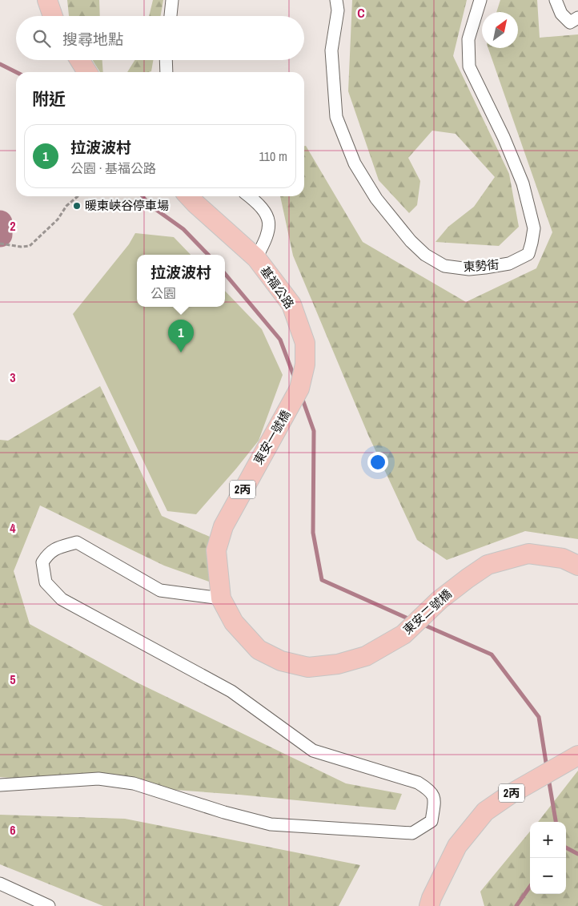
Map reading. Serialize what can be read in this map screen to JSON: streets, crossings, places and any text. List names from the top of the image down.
{
  "streets": {
    "main road": [
      "基福公路",
      "東安一號橋",
      "2丙",
      "東安二號橋"
    ],
    "street": ["東勢街"]
  },
  "crossings": [
    ["基福公路", "東安一號橋"],
    ["基福公路", "2丙"],
    ["東安一號橋", "東安二號橋"]
  ],
  "places": ["暖東峽谷停車場"],
  "north": "top right",
  "page": {
    "search": "搜尋地點",
    "heading": "附近",
    "list": [
      {
        "mark": "1",
        "name": "拉波波村",
        "note": "公園 · 基福公路",
        "value": "110 m"
      }
    ],
    "popup": ["拉波波村", "公園"],
    "pins": "1",
    "map_buttons": ["+", "−"]
  },
  "grid": {
    "columns": ["C"],
    "rows": [
      "2",
      "3",
      "4",
      "5",
      "6"
    ]
  }
}
